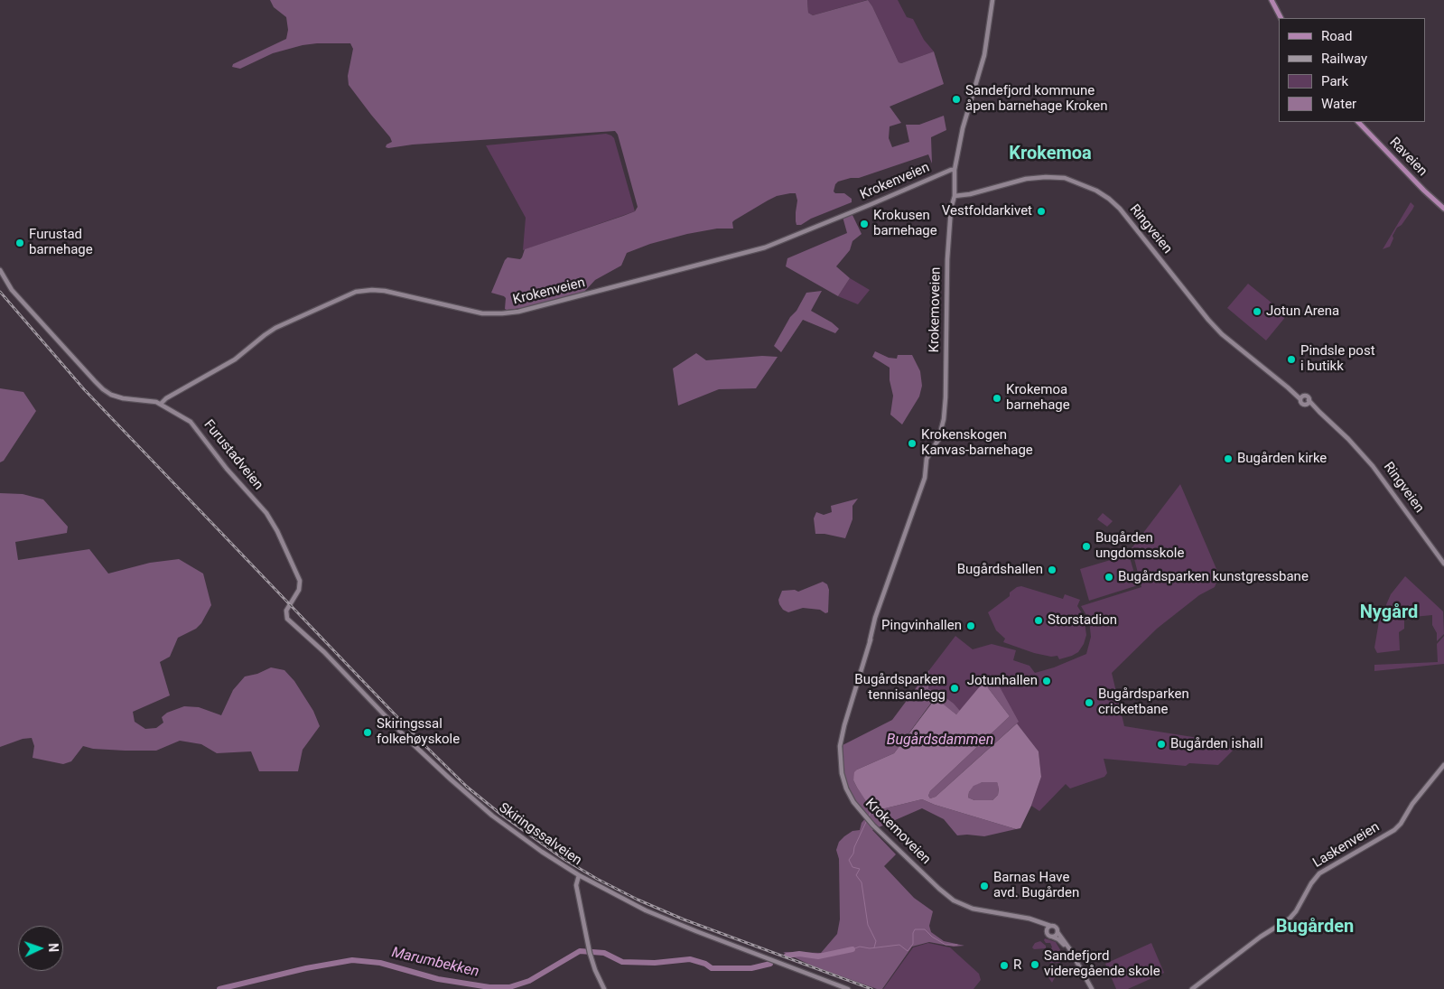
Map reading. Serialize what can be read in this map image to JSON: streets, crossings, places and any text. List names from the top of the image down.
{
  "streets": {
    "main road": [
      "Raveien",
      "Krokenveien",
      "Ringveien",
      "Krokemoveien",
      "Furustadveien",
      "Skiringssalveien",
      "Laskenveien"
    ]
  },
  "crossings": [
    ["Krokenveien", "Krokemoveien"],
    ["Krokenveien", "Furustadveien"],
    ["Ringveien", "Krokemoveien"],
    ["Furustadveien", "Skiringssalveien"]
  ],
  "districts": ["Krokemoa", "Nygård", "Bugården"],
  "water": ["Bugårdsdammen", "Marumbekken"],
  "places": [
    "Sandefjord kommune åpen barnehage Kroken",
    "Vestfoldarkivet",
    "Krokusen barnehage",
    "Furustad barnehage",
    "Jotun Arena",
    "Pindsle post i butikk",
    "Krokemoa barnehage",
    "Krokenskogen Kanvas-barnehage",
    "Bugården kirke",
    "Bugården ungdomsskole",
    "Bugårdshallen",
    "Bugårdsparken kunstgressbane",
    "Storstadion",
    "Pingvinhallen",
    "Jotunhallen",
    "Bugårdsparken tennisanlegg",
    "Bugårdsparken cricketbane",
    "Skiringssal folkehøyskole",
    "Bugården ishall",
    "Barnas Have avd. Bugården",
    "Sandefjord videregående skole",
    "R"
  ],
  "legend": [
    "Road",
    "Railway",
    "Park",
    "Water"
  ],
  "north": "right"
}
